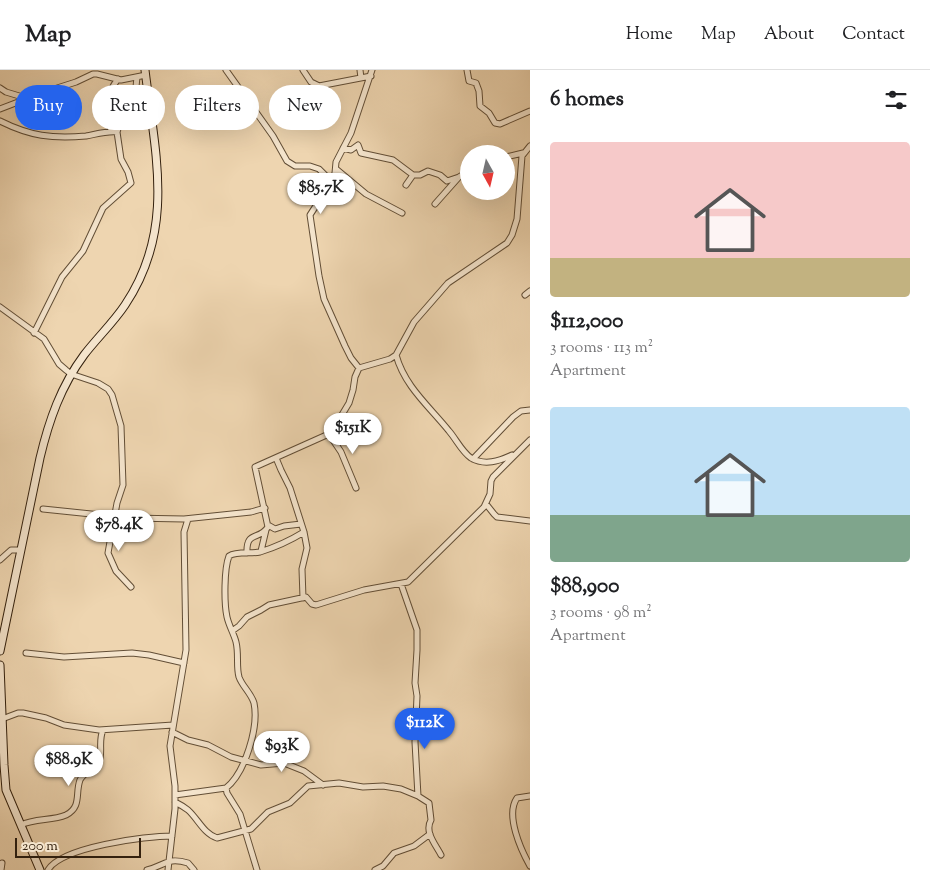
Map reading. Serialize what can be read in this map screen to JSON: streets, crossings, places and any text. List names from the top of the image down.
{
  "scale_bar": "200 m",
  "north": "bottom",
  "page": {
    "header": "Map",
    "nav": [
      "Home",
      "Map",
      "About",
      "Contact"
    ],
    "heading": "6 homes",
    "chip": [
      "Buy",
      "Rent",
      "Filters",
      "New"
    ],
    "list": [
      {
        "name": "$112,000",
        "note": "3 rooms · 113 m² · Apartment"
      },
      {
        "name": "$88,900",
        "note": "3 rooms · 98 m² · Apartment"
      }
    ],
    "price": [
      "$85.7K",
      "$151K",
      "$78.4K",
      "$112K",
      "$93K",
      "$88.9K"
    ],
    "scale": "200 m"
  }
}
